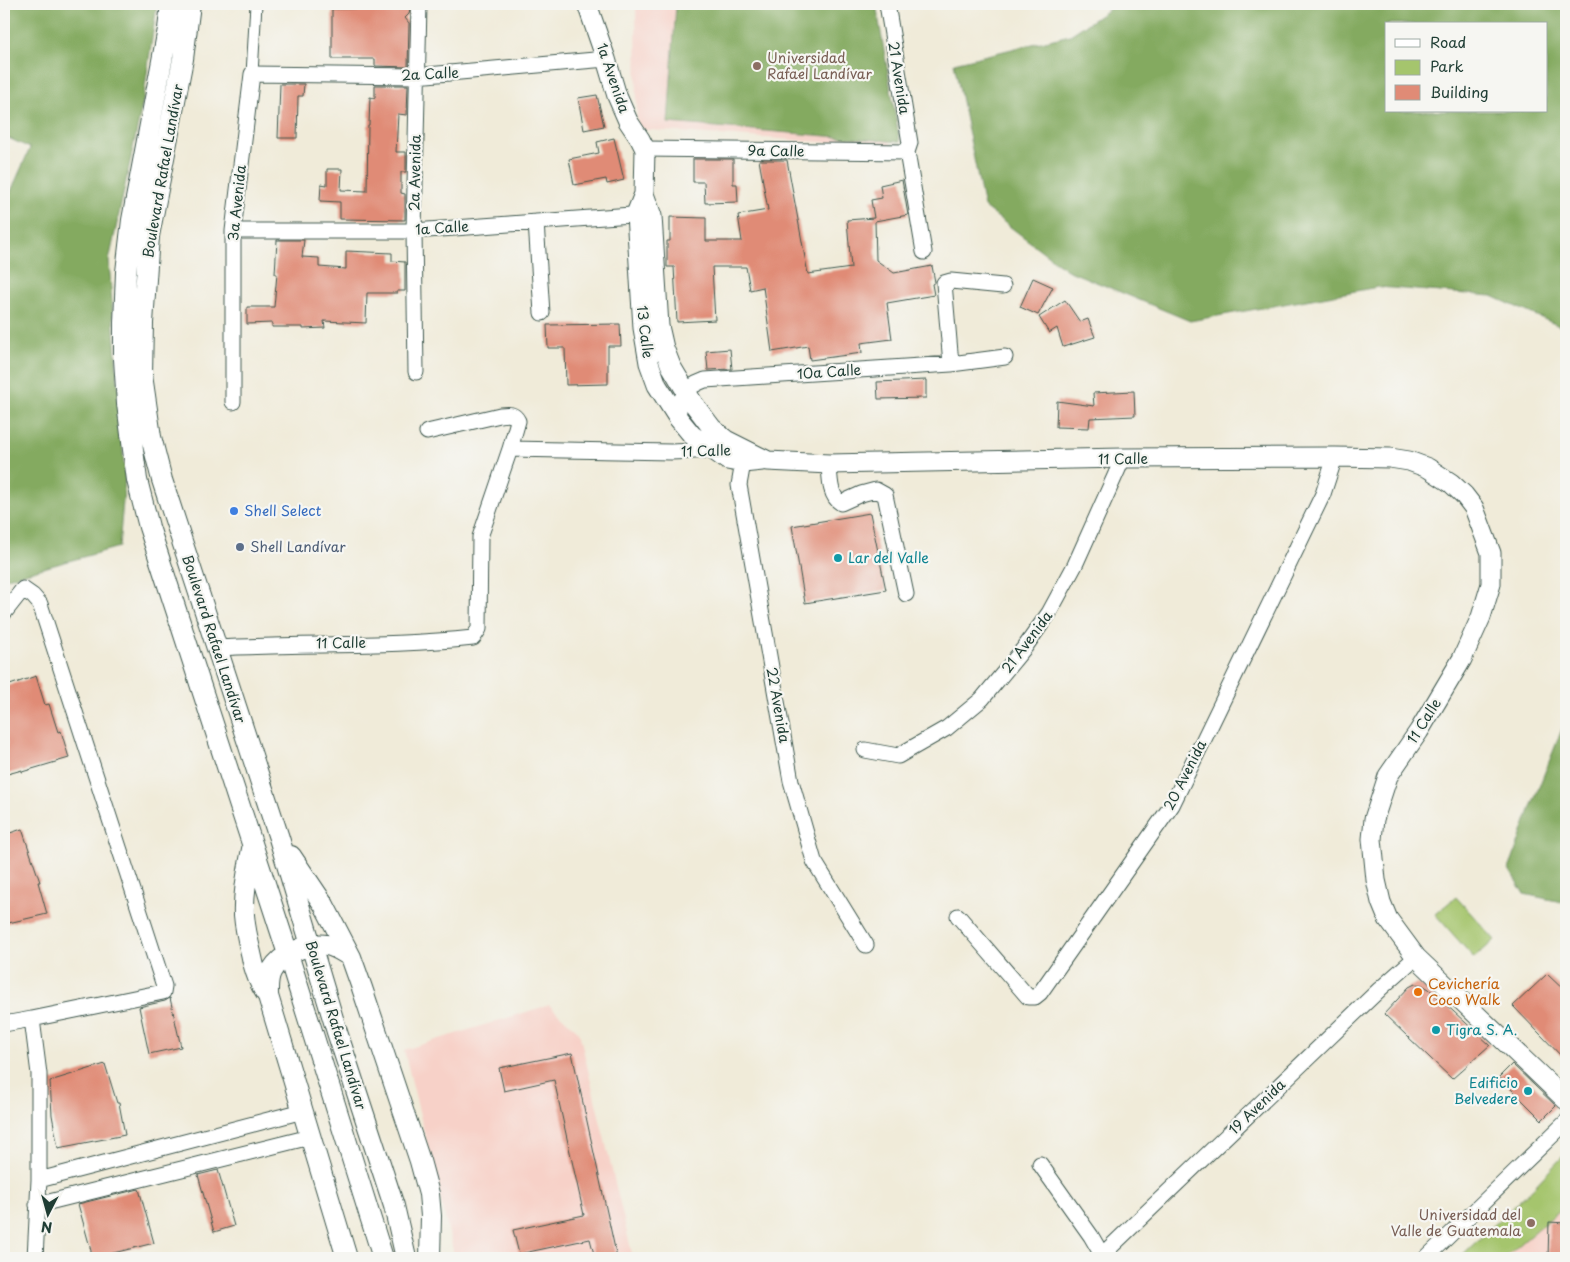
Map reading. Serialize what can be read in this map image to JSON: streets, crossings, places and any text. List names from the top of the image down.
{
  "streets": {
    "main road": ["Boulevard Rafael Landívar"],
    "street": [
      "2a Calle",
      "1a Avenida",
      "21 Avenida",
      "9a Calle",
      "2a Avenida",
      "3a Avenida",
      "1a Calle",
      "13 Calle",
      "10a Calle",
      "11 Calle",
      "22 Avenida",
      "20 Avenida",
      "19 Avenida"
    ]
  },
  "crossings": [
    ["2a Calle", "1a Avenida"],
    ["2a Calle", "2a Avenida"],
    ["2a Calle", "3a Avenida"],
    ["1a Avenida", "9a Calle"],
    ["1a Avenida", "13 Calle"],
    ["21 Avenida", "9a Calle"],
    ["21 Avenida", "11 Calle"],
    ["9a Calle", "13 Calle"],
    ["Boulevard Rafael Landívar", "11 Calle"],
    ["2a Avenida", "1a Calle"],
    ["3a Avenida", "1a Calle"],
    ["1a Calle", "13 Calle"],
    ["13 Calle", "10a Calle"],
    ["13 Calle", "11 Calle"],
    ["13 Calle", "22 Avenida"],
    ["11 Calle", "22 Avenida"],
    ["11 Calle", "20 Avenida"],
    ["11 Calle", "19 Avenida"]
  ],
  "places": [
    "Universidad Rafael Landívar",
    "Shell Select",
    "Shell Landívar",
    "Lar del Valle",
    "Cevichería Coco Walk",
    "Tigra S. A.",
    "Edificio Belvedere",
    "Universidad del Valle de Guatemala"
  ],
  "legend": ["Road", "Park", "Building"],
  "north": "bottom"
}
